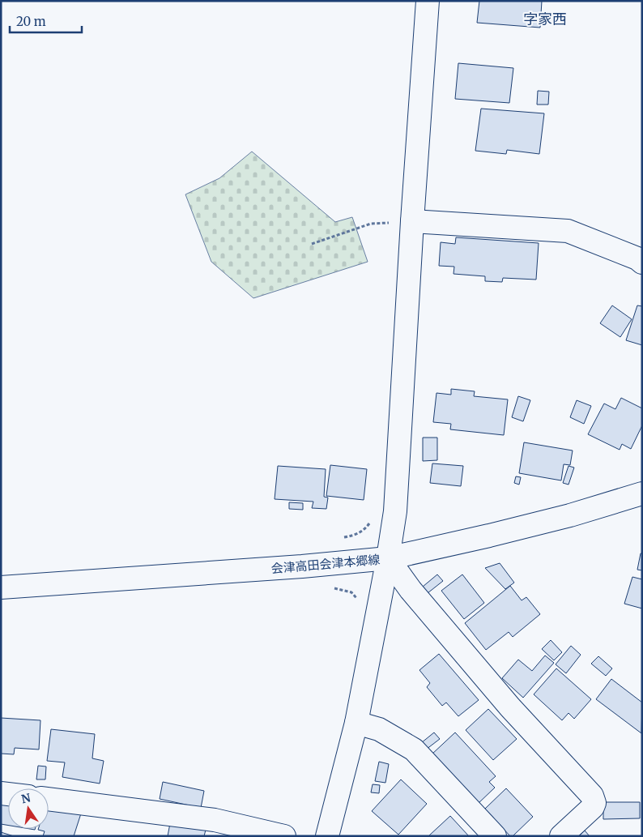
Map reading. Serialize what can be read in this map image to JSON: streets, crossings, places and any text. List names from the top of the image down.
{
  "streets": {
    "street": ["会津高田会津本郷線"]
  },
  "districts": ["字家西"],
  "scale_bar": "20 m",
  "north": "top"
}
